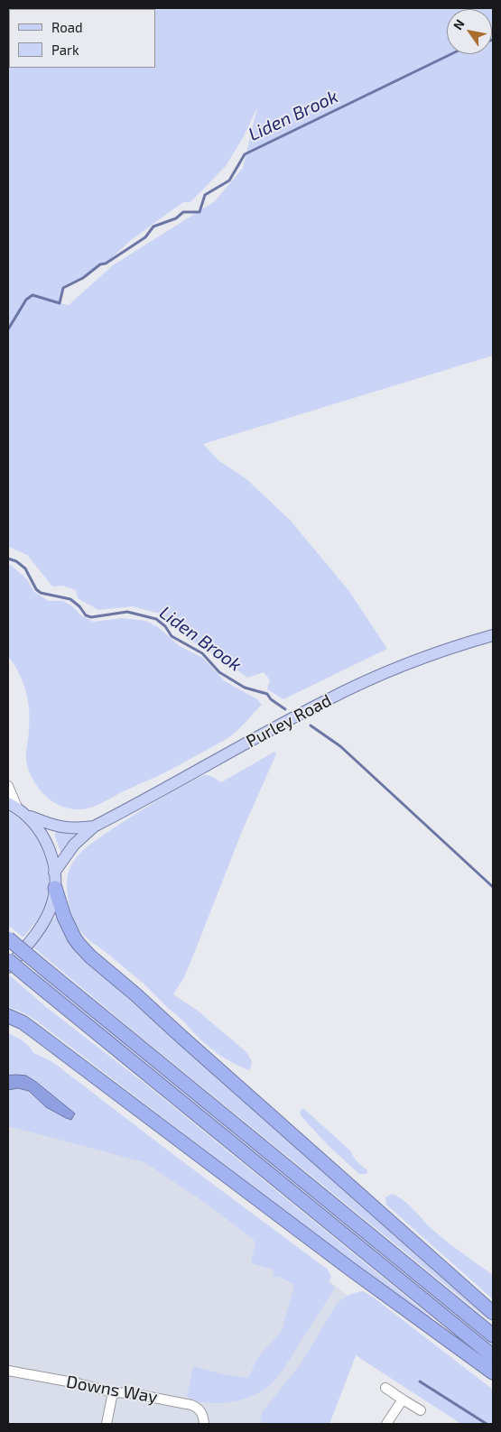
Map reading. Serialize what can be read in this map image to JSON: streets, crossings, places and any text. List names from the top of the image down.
{
  "streets": {
    "main road": ["Purley Road"],
    "street": ["Downs Way"]
  },
  "water": ["Liden Brook"],
  "legend": ["Road", "Park"],
  "north": "top left"
}
